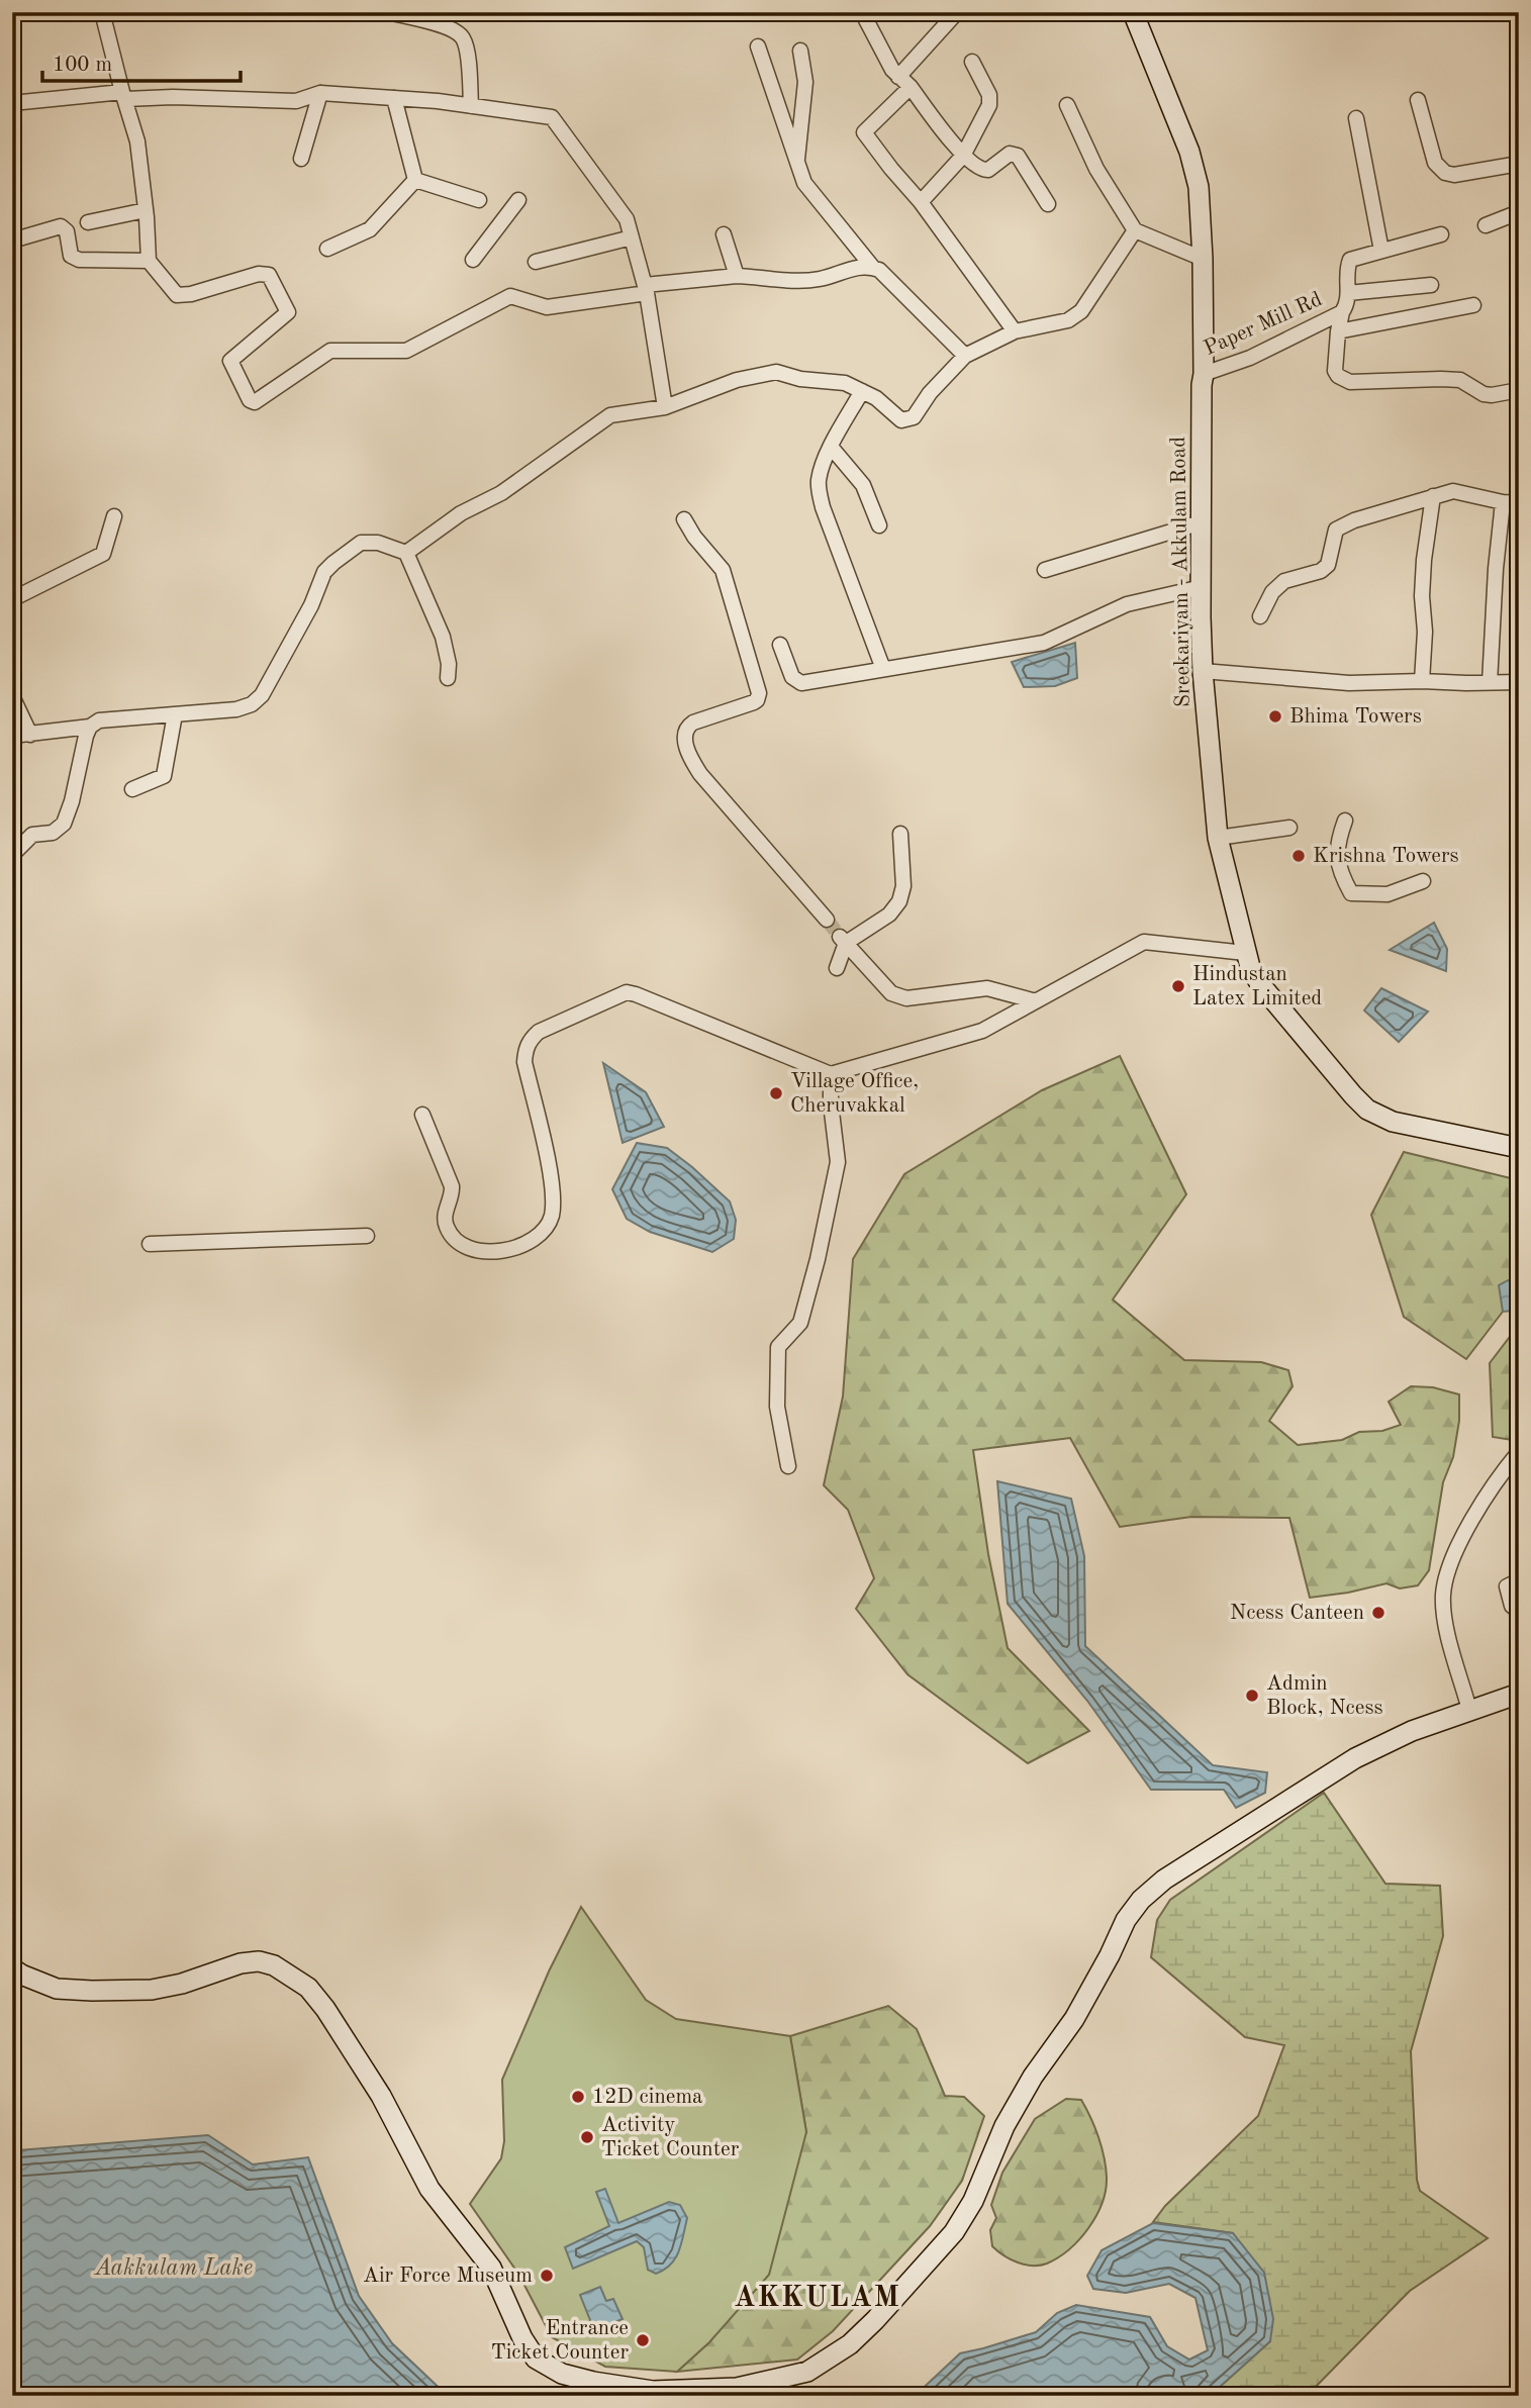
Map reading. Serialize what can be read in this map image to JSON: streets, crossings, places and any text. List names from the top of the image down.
{
  "streets": {
    "main road": ["Sreekariyam - Akkulam Road"],
    "street": ["Paper Mill Rd"]
  },
  "crossings": [
    ["Paper Mill Rd", "Sreekariyam - Akkulam Road"]
  ],
  "districts": ["AKKULAM"],
  "water": ["Aakkulam Lake"],
  "places": [
    "Bhima Towers",
    "Krishna Towers",
    "Hindustan Latex Limited",
    "Village Office, Cheruvakkal",
    "Ncess Canteen",
    "Admin Block, Ncess",
    "12D cinema",
    "Activity Ticket Counter",
    "Air Force Museum",
    "Entrance Ticket Counter"
  ],
  "scale_bar": "100 m"
}
